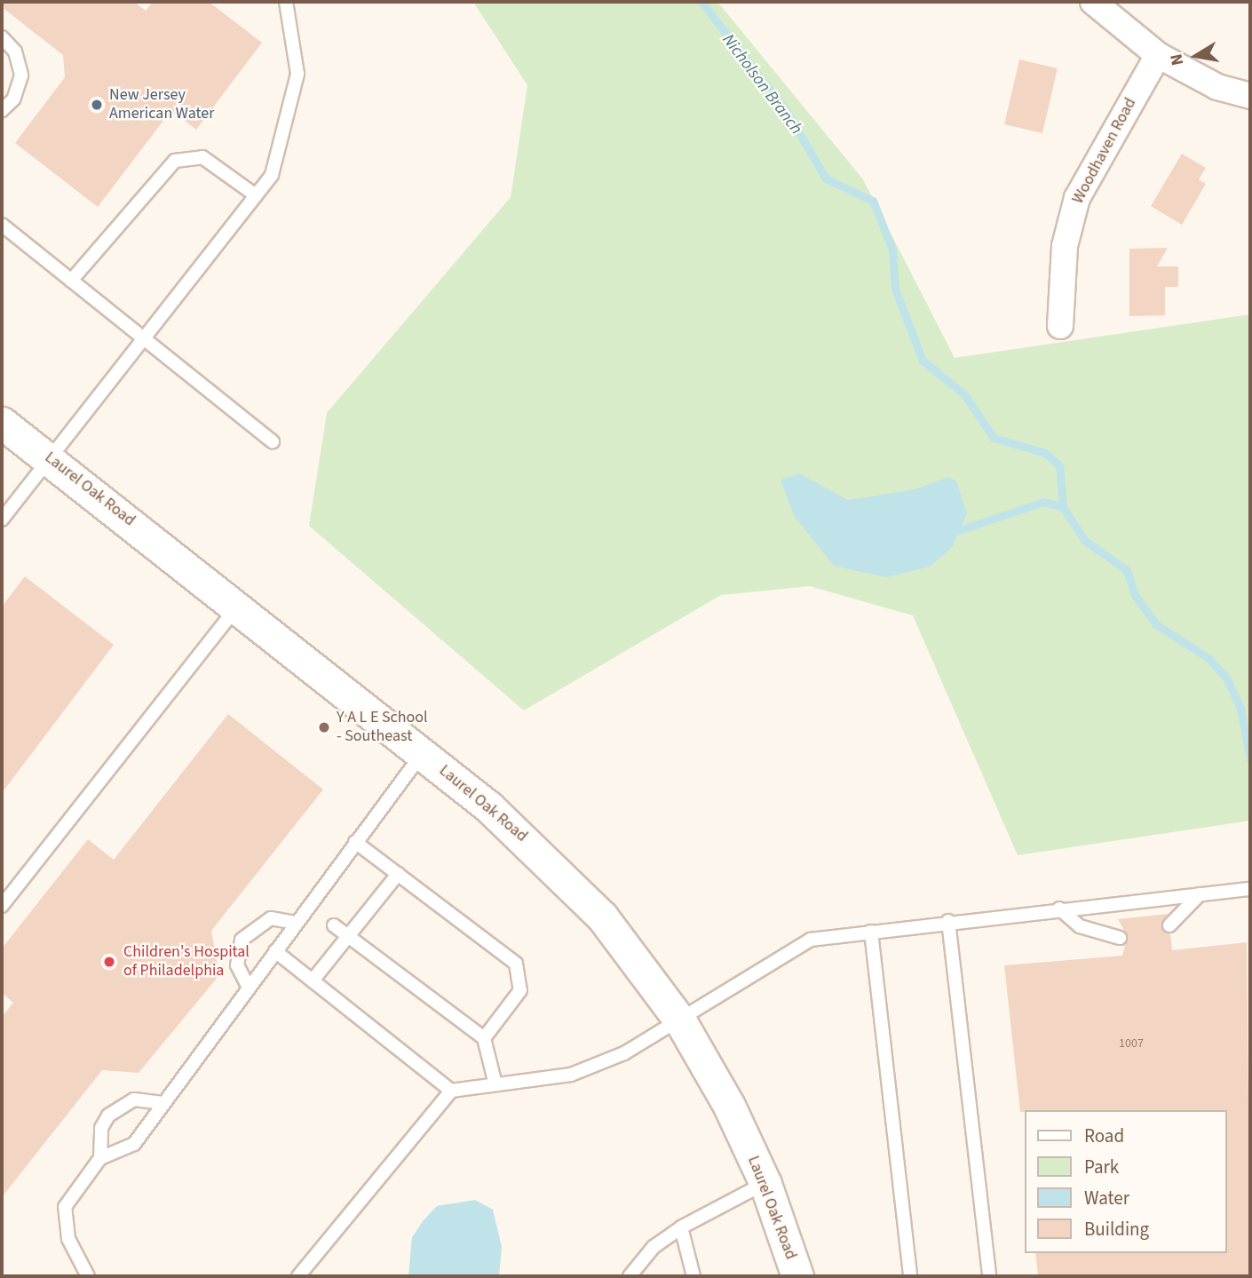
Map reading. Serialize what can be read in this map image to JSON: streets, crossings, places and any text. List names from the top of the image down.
{
  "streets": {
    "street": ["Woodhaven Road", "Laurel Oak Road"]
  },
  "water": ["Nicholson Branch"],
  "places": ["New Jersey American Water", "Y A L E School - Southeast", "Children's Hospital of Philadelphia"],
  "house_numbers": ["1007"],
  "legend": [
    "Road",
    "Park",
    "Water",
    "Building"
  ],
  "north": "left"
}
